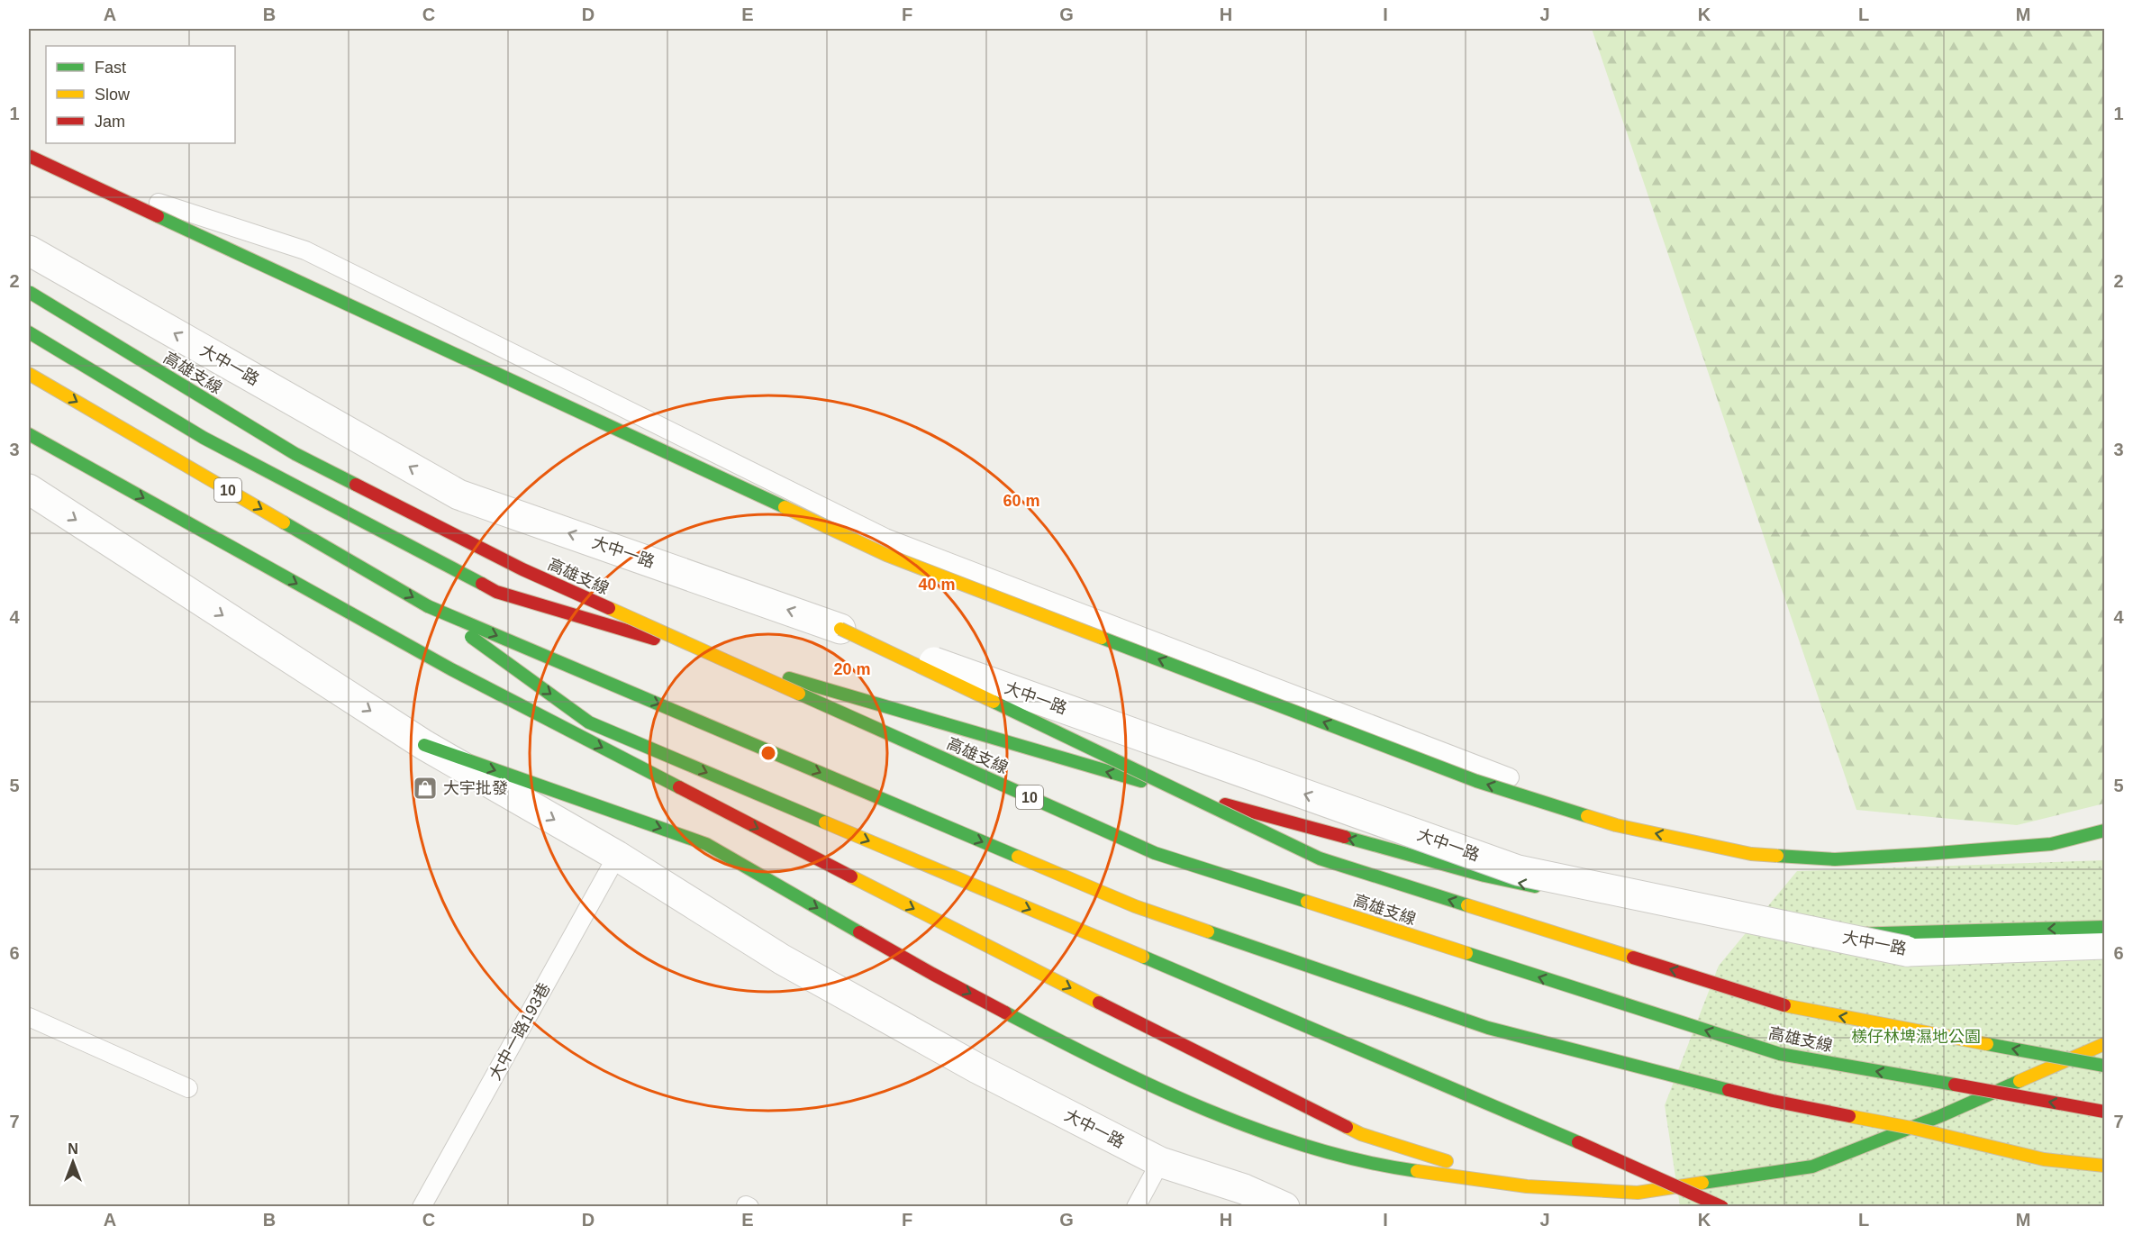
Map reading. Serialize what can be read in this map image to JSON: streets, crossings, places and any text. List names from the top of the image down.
{
  "streets": {
    "highway": ["高雄支線", "10"],
    "street": ["大中一路"],
    "lane": ["大中一路193巷"]
  },
  "crossings": [
    ["大中一路", "大中一路193巷"]
  ],
  "parks": ["檨仔林埤濕地公園"],
  "places": {
    "shop": ["大宇批發"]
  },
  "legend": ["Fast", "Slow", "Jam"],
  "north": "top",
  "grid": {
    "columns": [
      "A",
      "B",
      "C",
      "D",
      "E",
      "F",
      "G",
      "H",
      "I",
      "J",
      "K",
      "L",
      "M"
    ],
    "rows": [
      "1",
      "2",
      "3",
      "4",
      "5",
      "6",
      "7"
    ]
  },
  "rings": ["60 m", "40 m", "20 m"]
}
